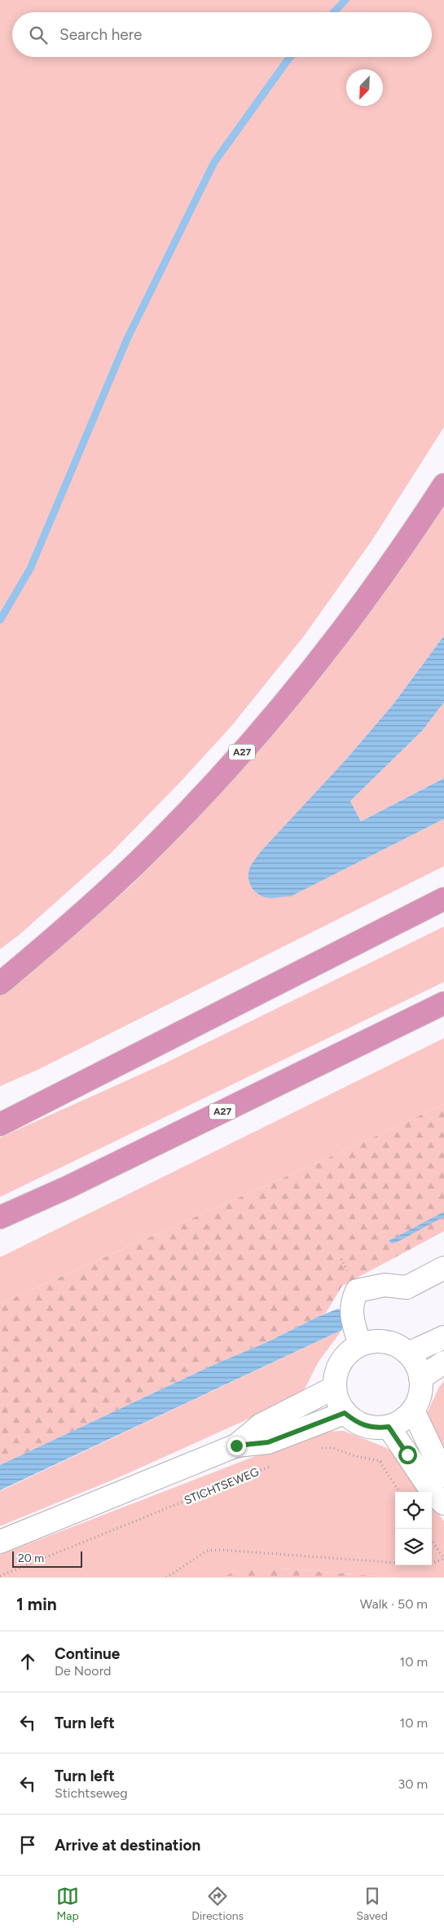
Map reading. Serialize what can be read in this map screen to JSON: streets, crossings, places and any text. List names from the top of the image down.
{
  "streets": {
    "highway": ["A27"],
    "path": ["STICHTSEWEG"]
  },
  "scale_bar": "20 m",
  "north": "bottom left",
  "page": {
    "search": "Search here",
    "scale": "20 m",
    "heading": ["1 min", "Walk · 50 m"],
    "list": [
      ["Continue", "De Noord", "10 m"],
      ["Turn left", "10 m"],
      ["Turn left", "Stichtseweg", "30 m"],
      "Arrive at destination"
    ],
    "nav": ["Map", "Directions", "Saved"]
  }
}
